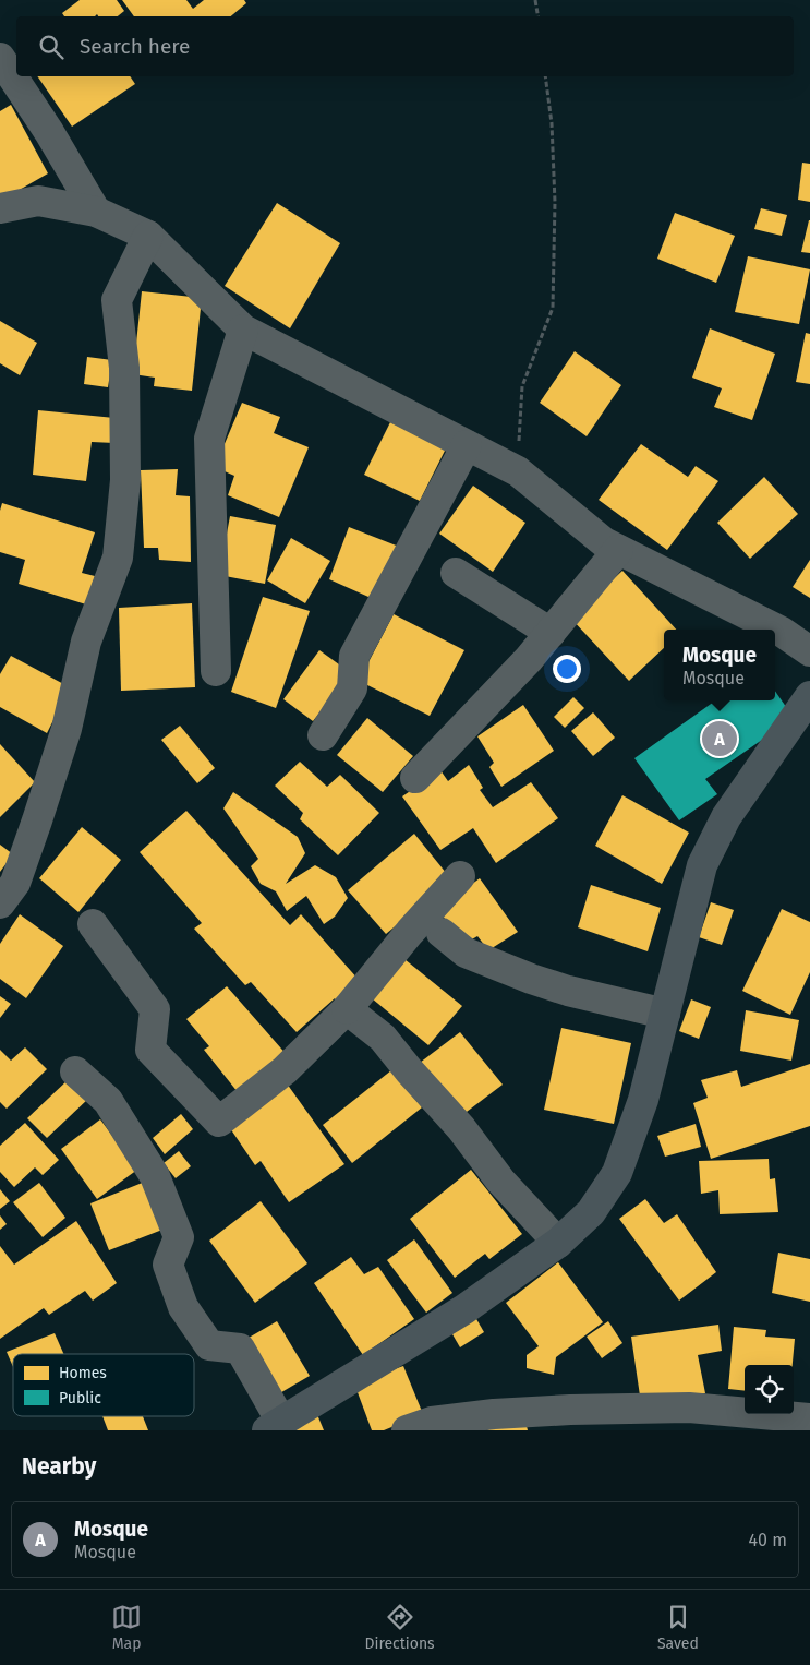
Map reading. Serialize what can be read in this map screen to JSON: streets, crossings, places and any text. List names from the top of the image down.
{
  "legend": ["Homes", "Public"],
  "page": {
    "search": "Search here",
    "popup": ["Mosque", "Mosque"],
    "pins": "A",
    "heading": "Nearby",
    "list": [
      {
        "mark": "A",
        "name": "Mosque",
        "note": "Mosque",
        "value": "40 m"
      }
    ],
    "nav": ["Map", "Directions", "Saved"]
  }
}
